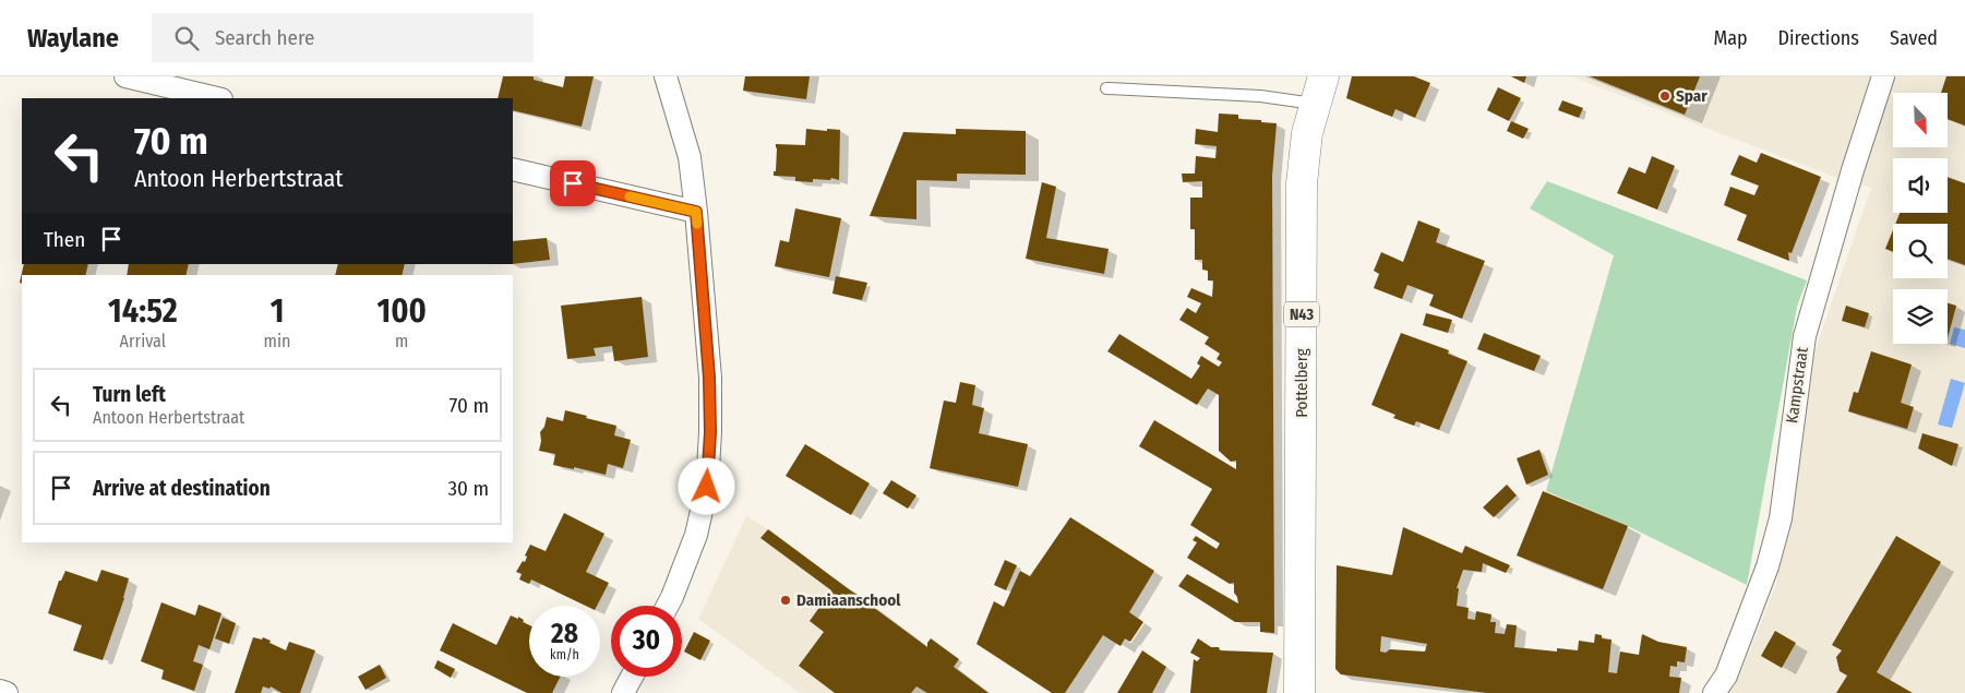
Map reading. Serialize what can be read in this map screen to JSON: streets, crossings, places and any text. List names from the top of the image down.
{
  "streets": {
    "main road": ["N43", "Pottelberg"],
    "street": ["Kampstraat"]
  },
  "places": ["Spar", "Damiaanschool"],
  "north": "bottom right",
  "page": {
    "header": "Waylane",
    "search": "Search here",
    "nav": ["Map", "Directions", "Saved"],
    "turn": ["70 m", "Antoon Herbertstraat"],
    "then": "Then",
    "eta": [
      "14:52",
      "Arrival",
      "1",
      "min",
      "100",
      "m"
    ],
    "list": [
      {
        "name": "Turn left",
        "note": "Antoon Herbertstraat",
        "value": "70 m"
      },
      {
        "name": "Arrive at destination",
        "value": "30 m"
      }
    ],
    "speed": "28 km/h",
    "limit": "30"
  }
}
